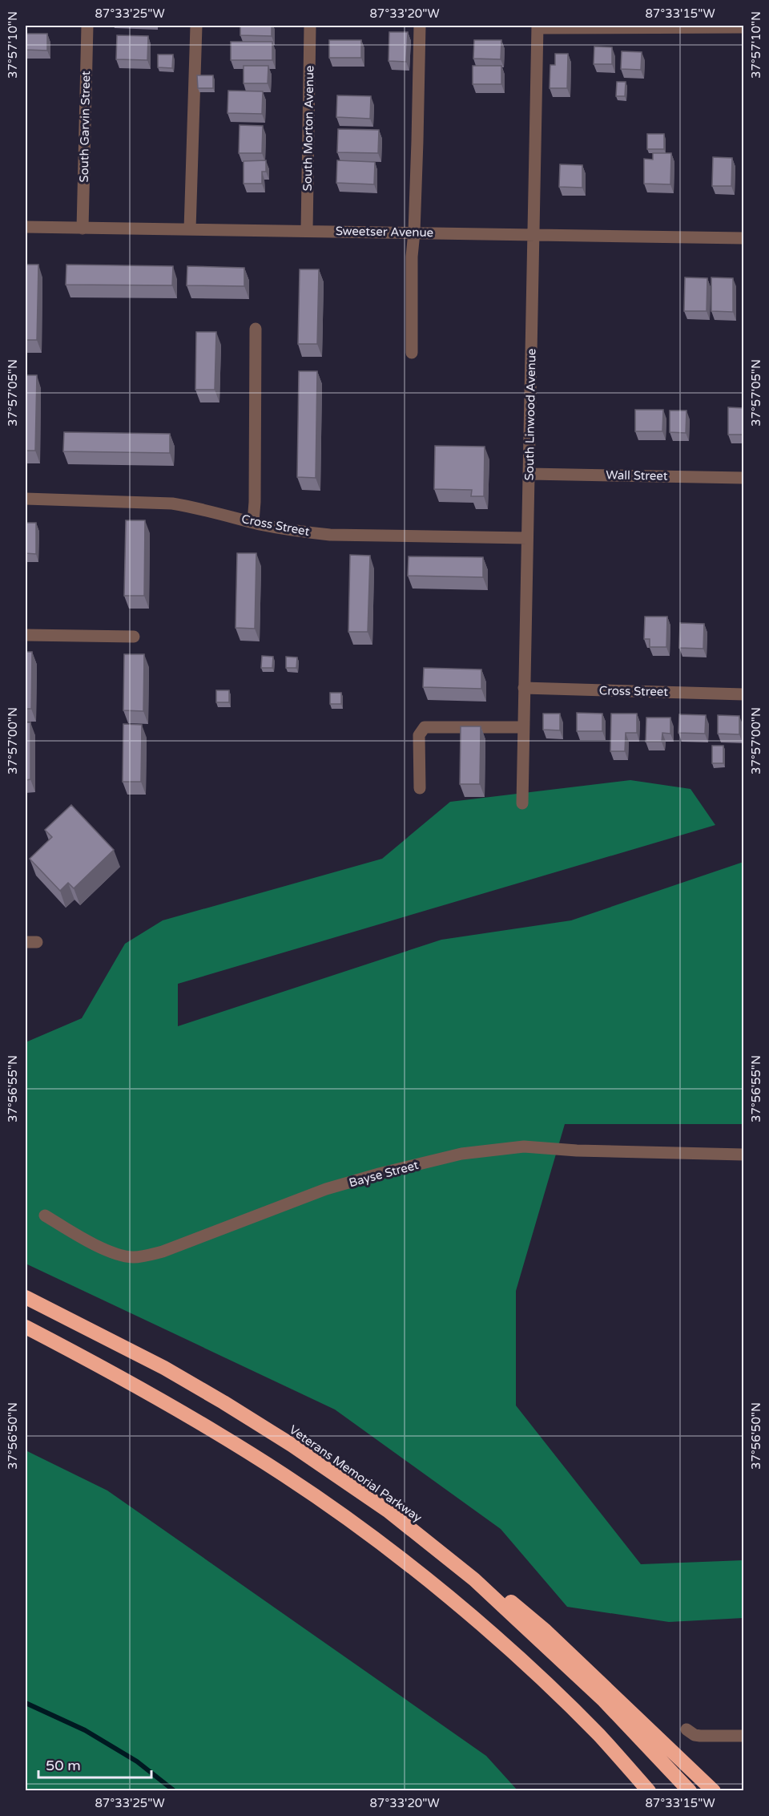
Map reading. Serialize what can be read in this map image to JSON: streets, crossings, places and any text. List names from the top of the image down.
{
  "streets": {
    "highway": ["Veterans Memorial Parkway"],
    "street": [
      "South Garvin Street",
      "South Morton Avenue",
      "Sweetser Avenue",
      "South Linwood Avenue",
      "Wall Street",
      "Cross Street",
      "Bayse Street"
    ]
  },
  "crossings": [
    ["South Garvin Street", "Sweetser Avenue"],
    ["South Morton Avenue", "Sweetser Avenue"],
    ["Sweetser Avenue", "South Linwood Avenue"],
    ["South Linwood Avenue", "Wall Street"],
    ["South Linwood Avenue", "Cross Street"]
  ],
  "scale_bar": "50 m",
  "coordinates": [
    "87°33'25\"W",
    "87°33'20\"W",
    "87°33'15\"W",
    "37°57'10\"N",
    "37°57'05\"N",
    "37°57'00\"N",
    "37°56'55\"N",
    "37°56'50\"N"
  ]
}
